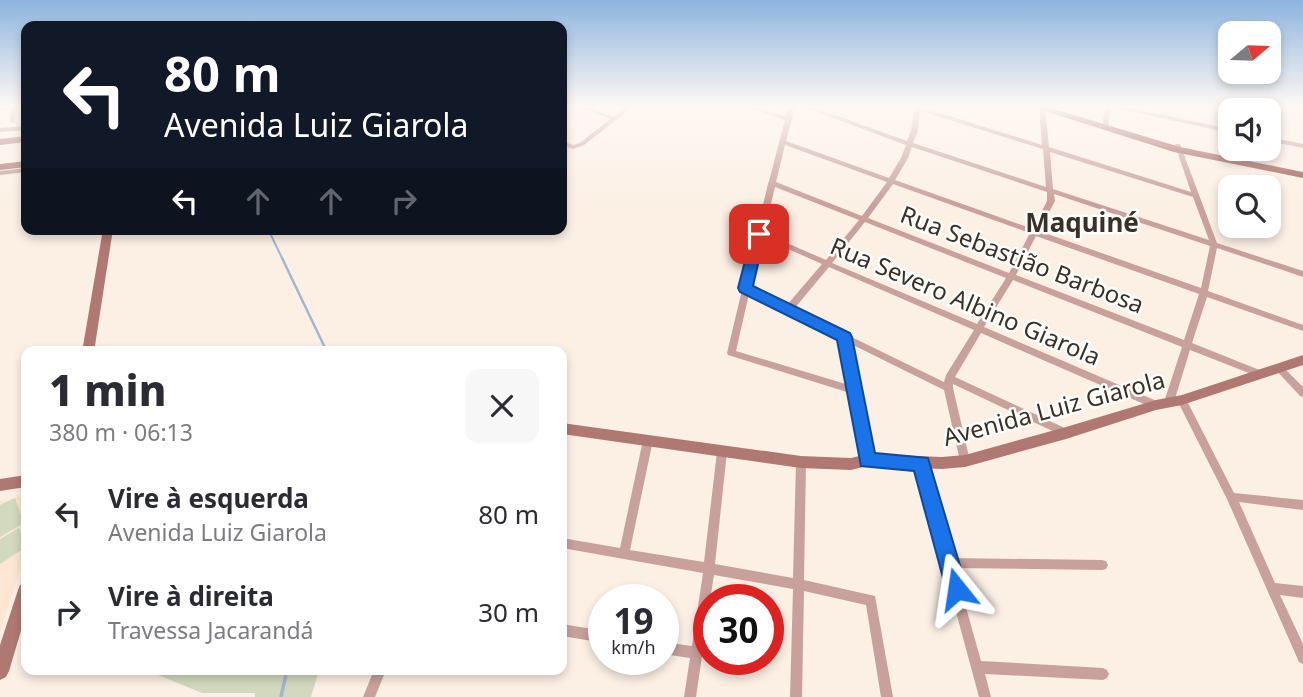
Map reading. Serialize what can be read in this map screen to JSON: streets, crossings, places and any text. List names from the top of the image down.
{
  "streets": {
    "street": ["Rua Sebastião Barbosa", "Rua Severo Albino Giarola", "Avenida Luiz Giarola"]
  },
  "crossings": [
    ["Rua Sebastião Barbosa", "Avenida Luiz Giarola"],
    ["Rua Severo Albino Giarola", "Avenida Luiz Giarola"]
  ],
  "districts": ["Maquiné"],
  "north": "right",
  "page": {
    "turn": ["80 m", "Avenida Luiz Giarola"],
    "heading": ["1 min", "380 m · 06:13"],
    "list": [
      {
        "name": "Vire à esquerda",
        "note": "Avenida Luiz Giarola",
        "value": "80 m"
      },
      {
        "name": "Vire à direita",
        "note": "Travessa Jacarandá",
        "value": "30 m"
      }
    ],
    "speed": "19 km/h",
    "limit": "30"
  }
}
